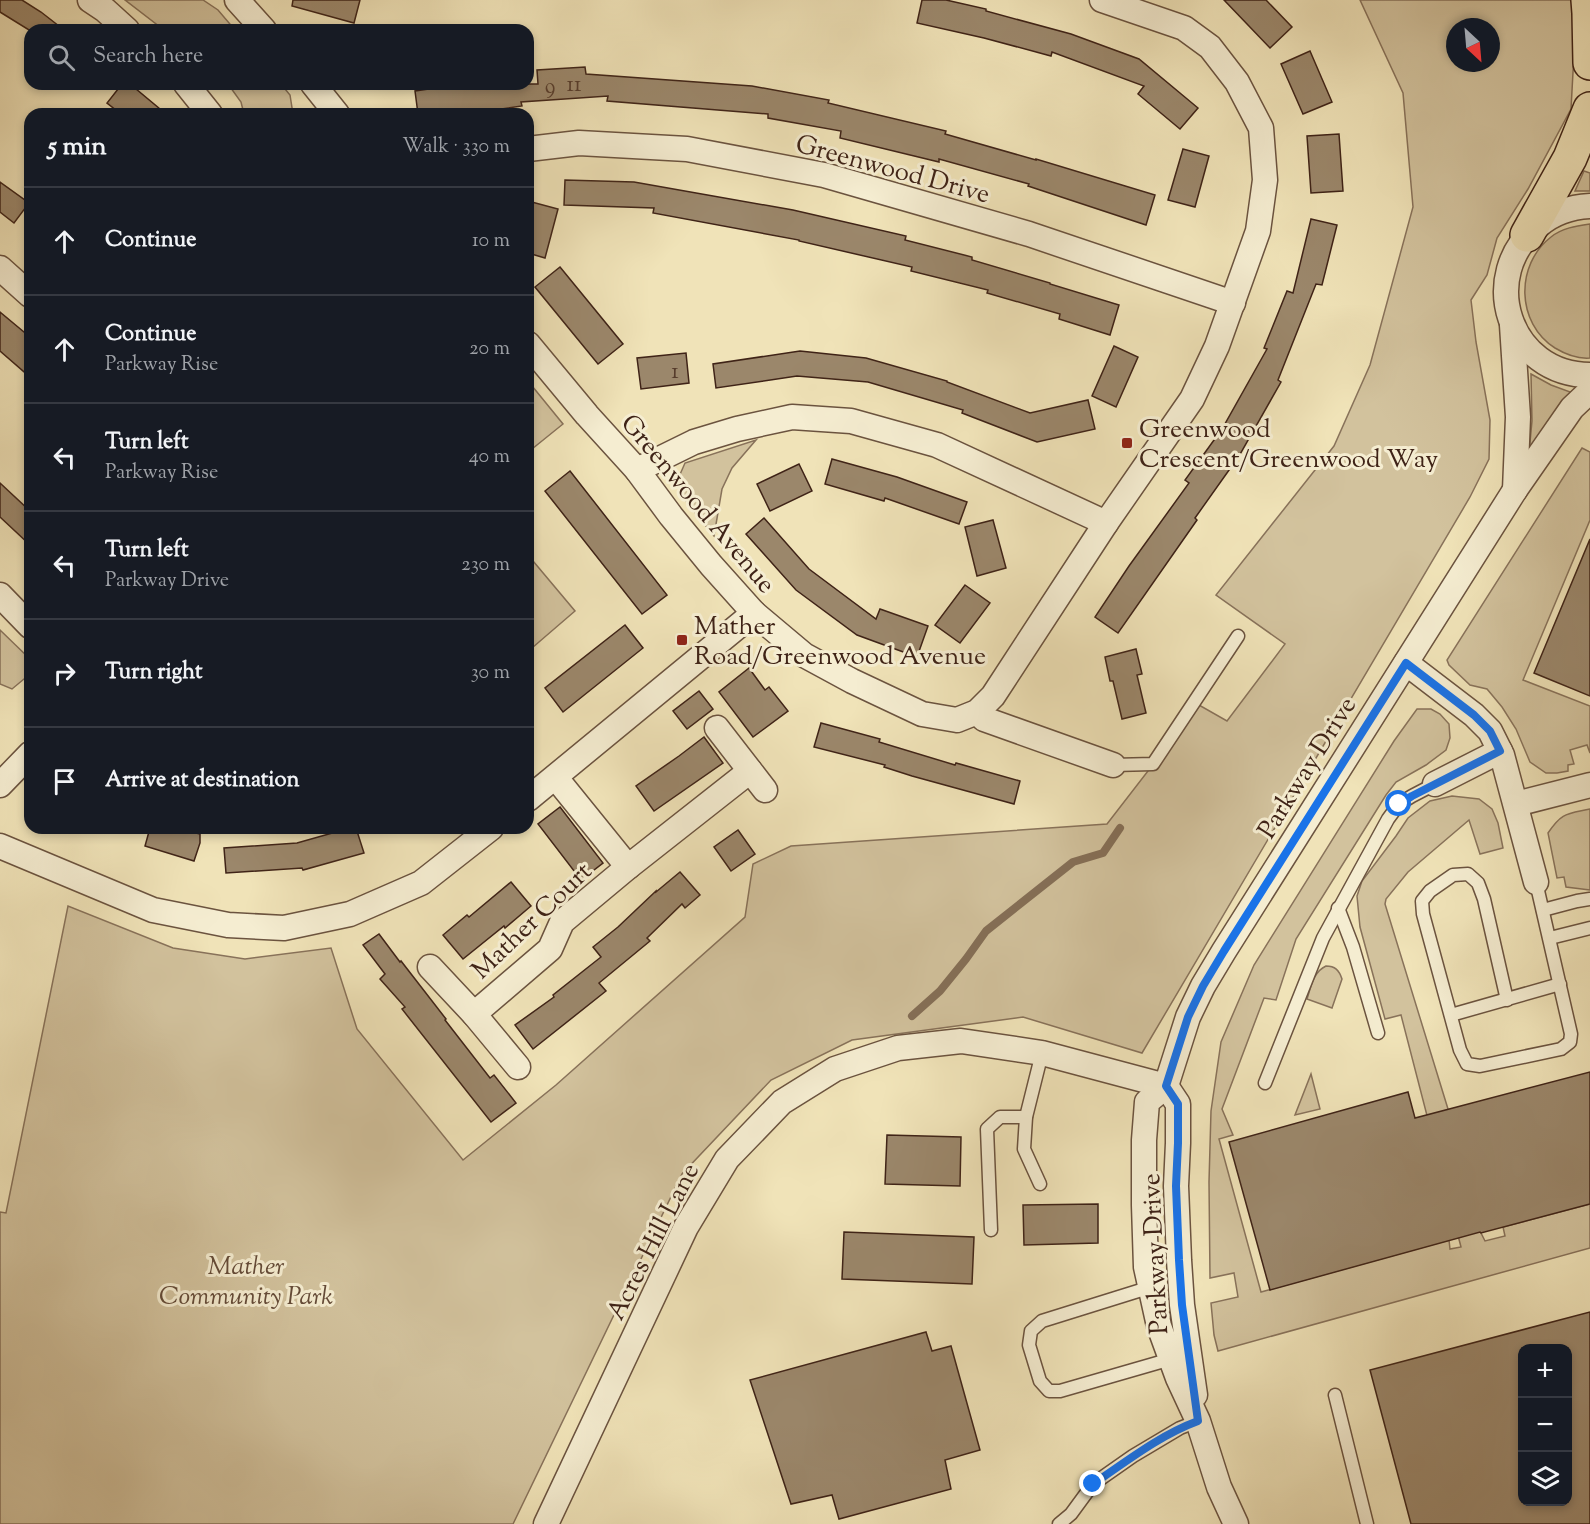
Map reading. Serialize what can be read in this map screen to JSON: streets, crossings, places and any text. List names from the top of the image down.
{
  "streets": {
    "street": [
      "Greenwood Drive",
      "Greenwood Avenue",
      "Parkway Drive",
      "Mather Court",
      "Acres Hill Lane"
    ]
  },
  "crossings": [
    ["Parkway Drive", "Acres Hill Lane"]
  ],
  "parks": ["Mather Community Park"],
  "places": {
    "transit": ["Greenwood Crescent/Greenwood Way", "Mather Road/Greenwood Avenue"]
  },
  "house_numbers": ["11", "9", "1"],
  "north": "bottom right",
  "page": {
    "search": "Search here",
    "heading": ["5 min", "Walk · 330 m"],
    "list": [
      ["Continue", "10 m"],
      ["Continue", "Parkway Rise", "20 m"],
      ["Turn left", "Parkway Rise", "40 m"],
      ["Turn left", "Parkway Drive", "230 m"],
      ["Turn right", "30 m"],
      "Arrive at destination"
    ],
    "map_buttons": ["+", "−"]
  }
}
